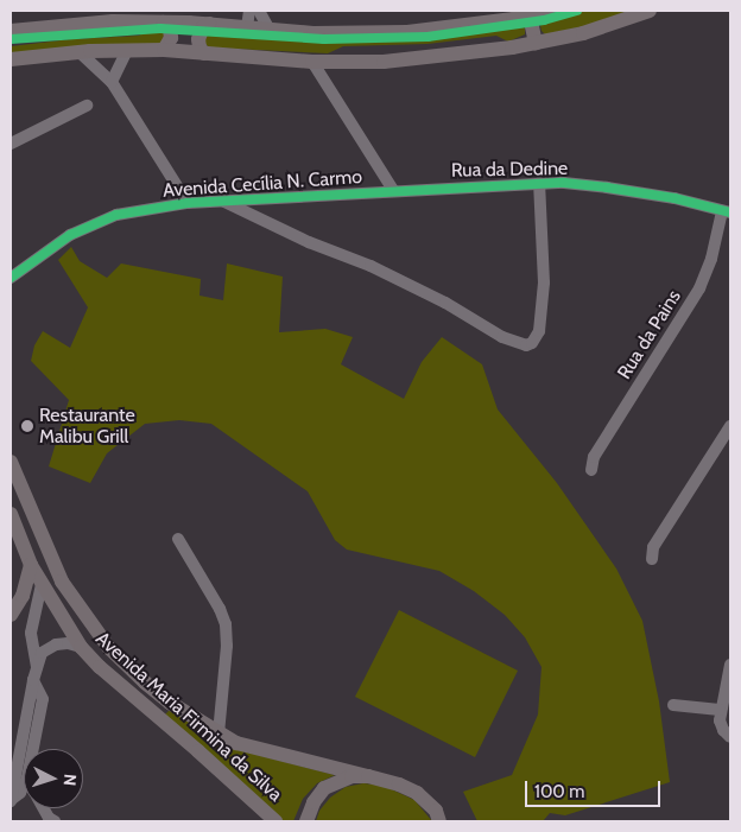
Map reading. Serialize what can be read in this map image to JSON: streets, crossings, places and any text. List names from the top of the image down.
{
  "streets": {
    "main road": ["Avenida Maria Firmina da Silva"],
    "street": ["Rua da Dedine", "Avenida Cecília N. Carmo", "Rua da Pains"]
  },
  "crossings": [
    ["Rua da Dedine", "Avenida Cecília N. Carmo"],
    ["Rua da Dedine", "Rua da Pains"]
  ],
  "places": ["Restaurante Malibu Grill"],
  "scale_bar": "100 m",
  "north": "right"
}
